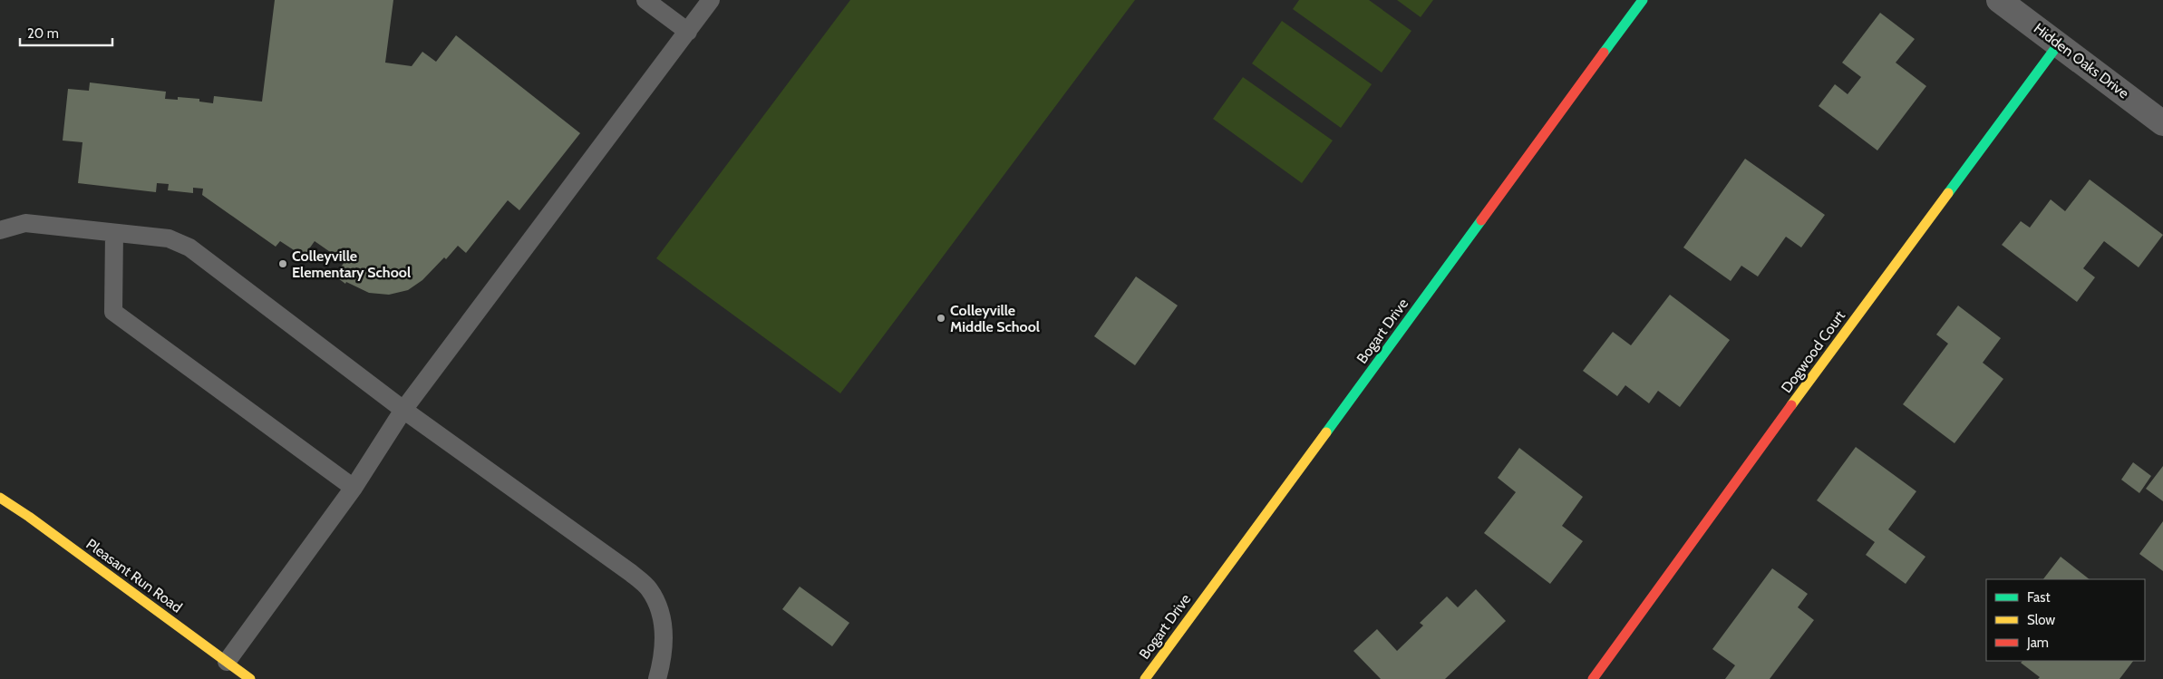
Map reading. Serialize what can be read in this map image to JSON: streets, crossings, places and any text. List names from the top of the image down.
{
  "streets": {
    "street": [
      "Hidden Oaks Drive",
      "Bogart Drive",
      "Dogwood Court",
      "Pleasant Run Road"
    ]
  },
  "crossings": [
    ["Hidden Oaks Drive", "Dogwood Court"]
  ],
  "places": ["Colleyville Elementary School", "Colleyville Middle School"],
  "legend": ["Fast", "Slow", "Jam"],
  "scale_bar": "20 m"
}
